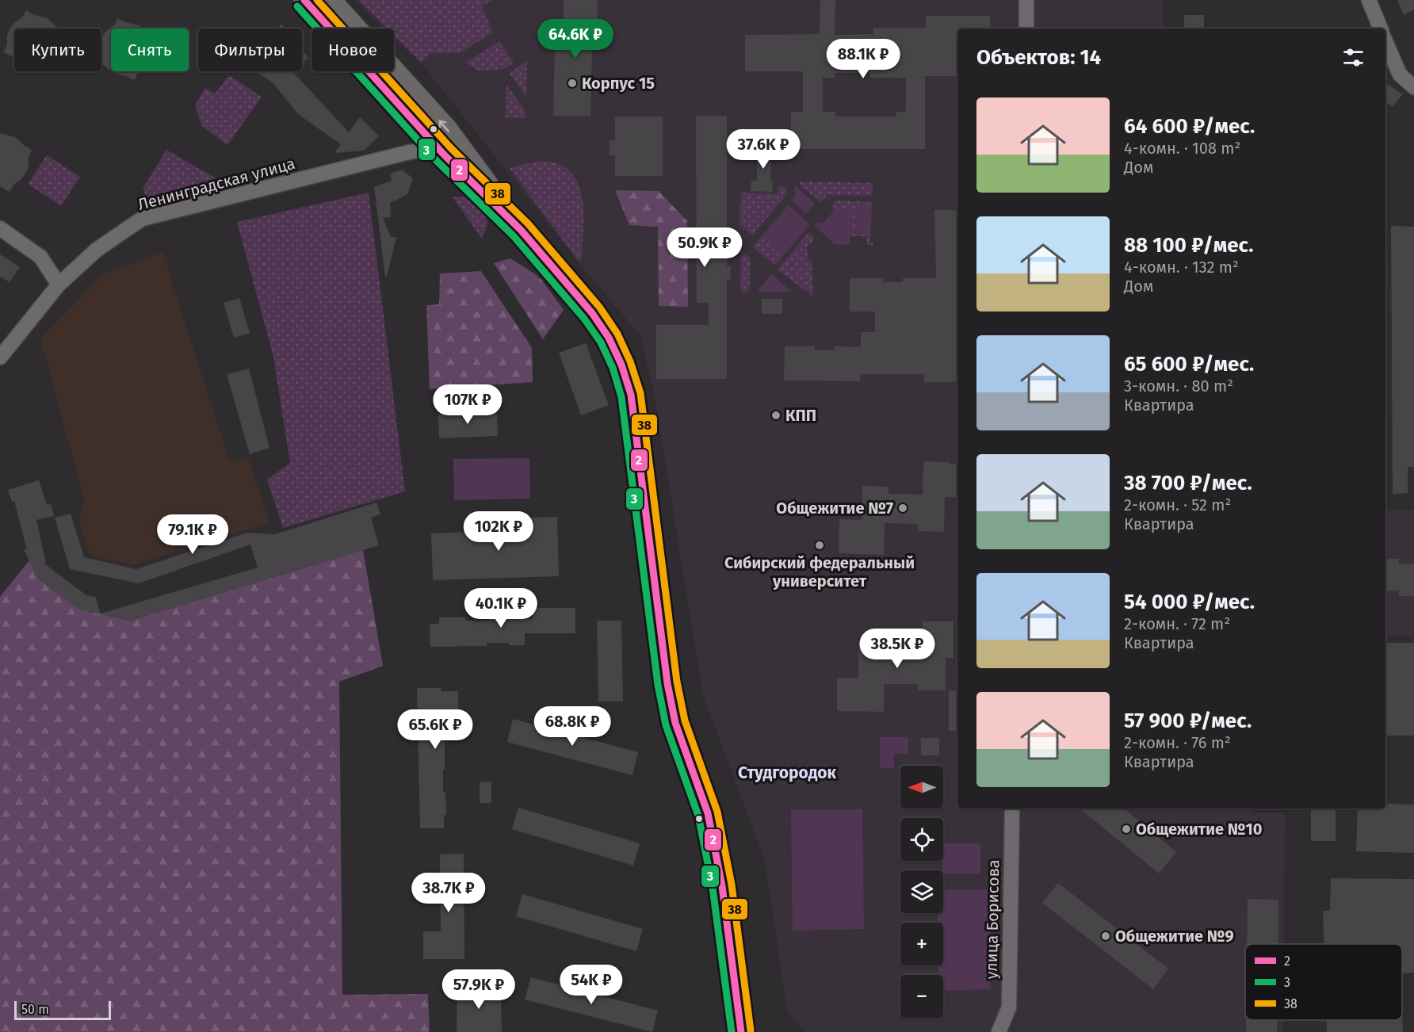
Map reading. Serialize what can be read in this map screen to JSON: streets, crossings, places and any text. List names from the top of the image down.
{
  "streets": {
    "street": ["Ленинградская улица", "улица Борисова"]
  },
  "districts": ["Студгородок"],
  "places": [
    "Корпус 15",
    "КПП",
    "Общежитие №7",
    "Сибирский федеральный университет",
    "Общежитие №10",
    "Общежитие №9"
  ],
  "lines": ["transit line 2", "transit line 38", "transit line 3"],
  "legend": ["2", "3", "38"],
  "scale_bar": "50 m",
  "north": "left",
  "page": {
    "price": [
      "64.6K ₽",
      "88.1K ₽",
      "37.6K ₽",
      "50.9K ₽",
      "107K ₽",
      "102K ₽",
      "79.1K ₽",
      "40.1K ₽",
      "38.5K ₽",
      "68.8K ₽",
      "65.6K ₽",
      "38.7K ₽",
      "54K ₽",
      "57.9K ₽"
    ],
    "chip": [
      "Купить",
      "Снять",
      "Фильтры",
      "Новое"
    ],
    "heading": "Объектов: 14",
    "list": [
      {
        "name": "64 600 ₽/мес.",
        "note": "4-комн. · 108 m² · Дом"
      },
      {
        "name": "88 100 ₽/мес.",
        "note": "4-комн. · 132 m² · Дом"
      },
      {
        "name": "65 600 ₽/мес.",
        "note": "3-комн. · 80 m² · Квартира"
      },
      {
        "name": "38 700 ₽/мес.",
        "note": "2-комн. · 52 m² · Квартира"
      },
      {
        "name": "54 000 ₽/мес.",
        "note": "2-комн. · 72 m² · Квартира"
      },
      {
        "name": "57 900 ₽/мес.",
        "note": "2-комн. · 76 m² · Квартира"
      }
    ],
    "map_buttons": ["+", "−"],
    "scale": "50 m"
  }
}
